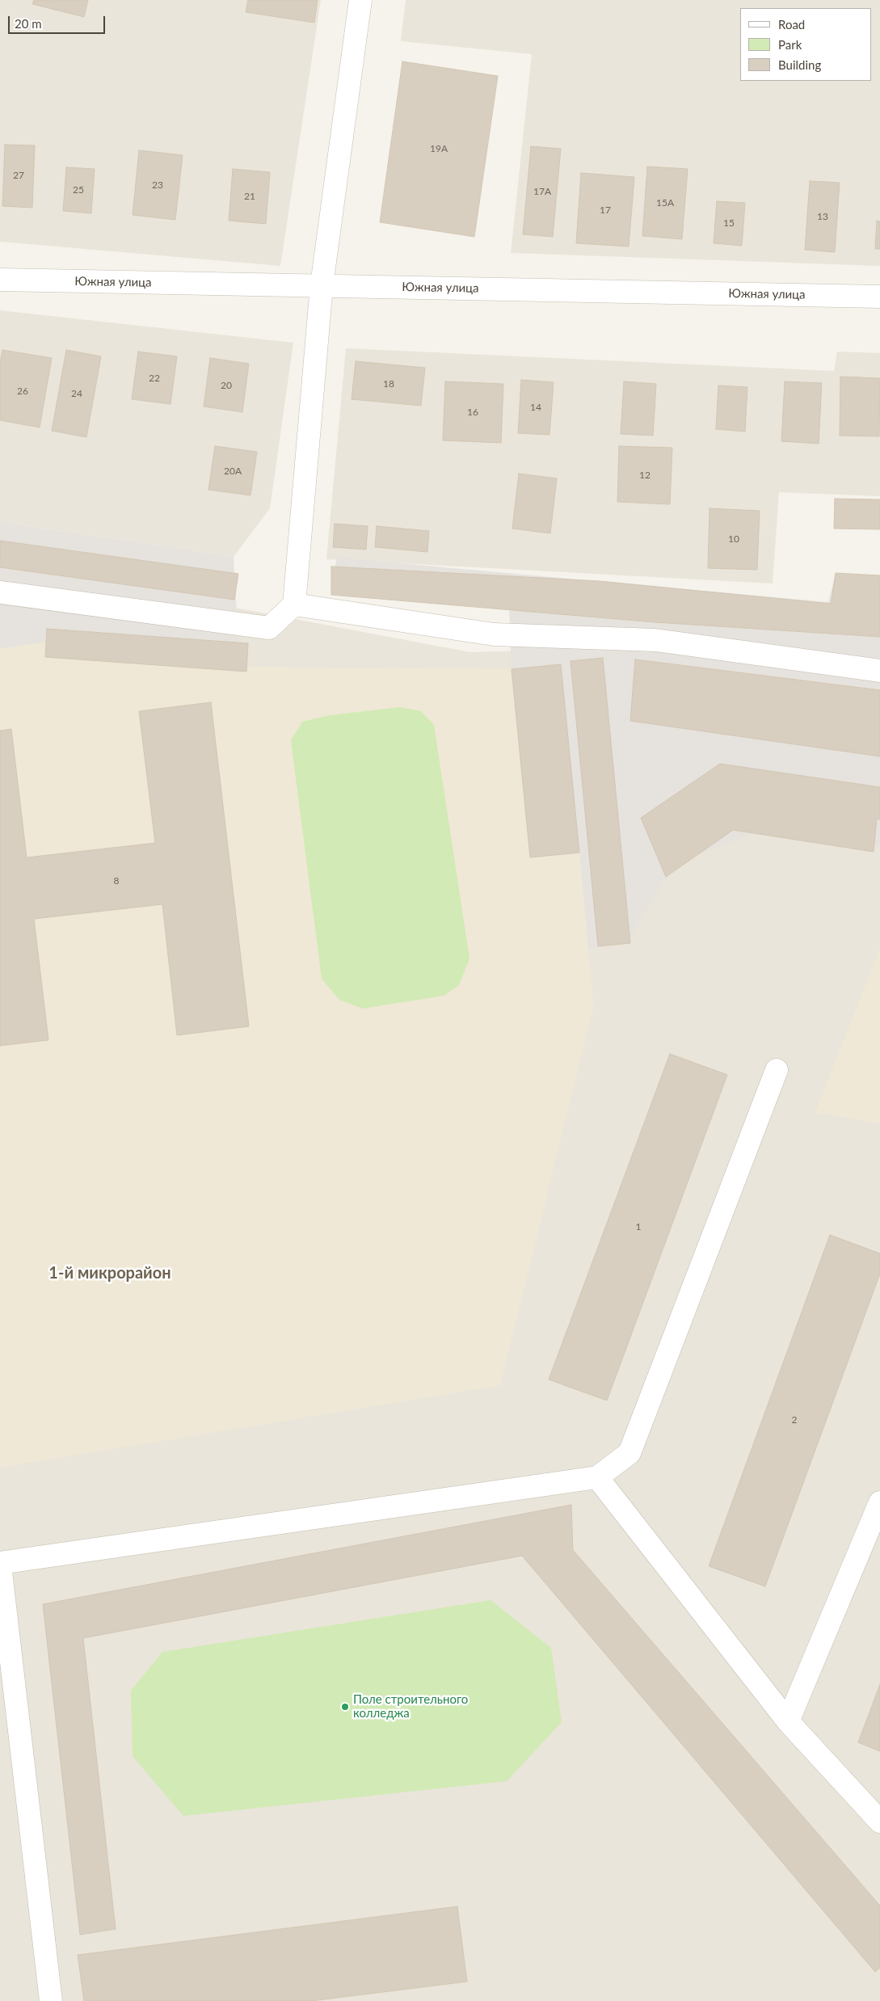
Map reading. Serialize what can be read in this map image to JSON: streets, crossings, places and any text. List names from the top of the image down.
{
  "streets": {
    "street": ["Южная улица"]
  },
  "districts": ["1-й микрорайон"],
  "places": ["Поле строительного колледжа"],
  "house_numbers": [
    "19А",
    "27",
    "23",
    "25",
    "17А",
    "21",
    "15А",
    "17",
    "13",
    "15",
    "22",
    "18",
    "20",
    "26",
    "24",
    "14",
    "16",
    "20А",
    "12",
    "10",
    "8",
    "1",
    "2"
  ],
  "legend": ["Road", "Park", "Building"],
  "scale_bar": "20 m"
}
